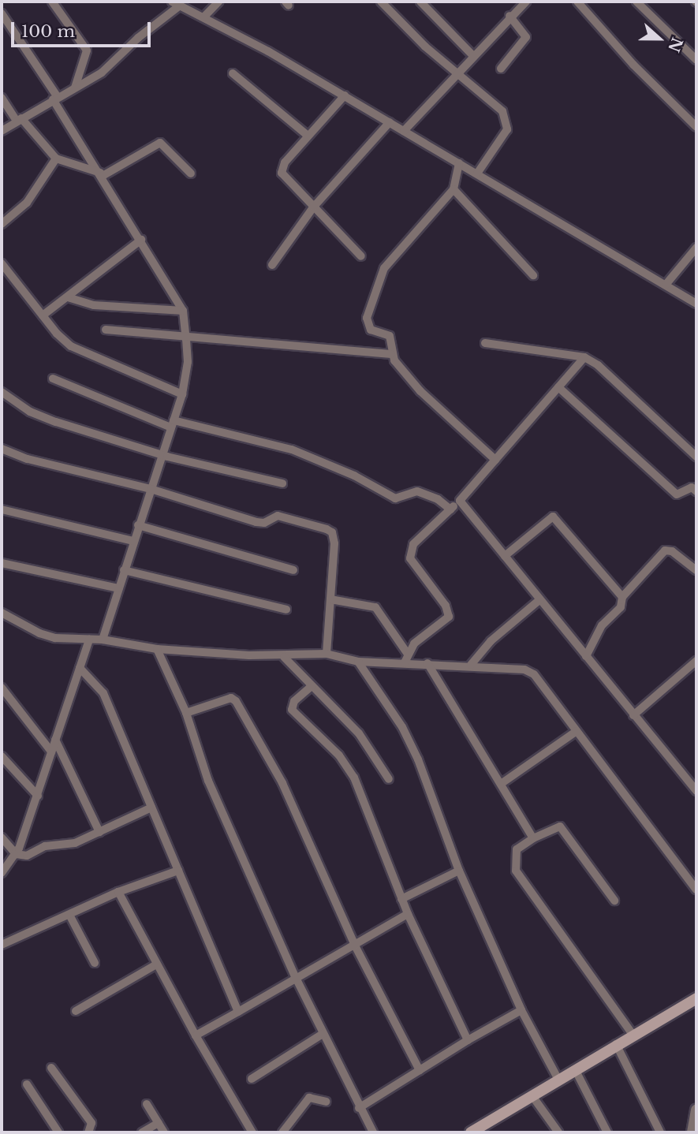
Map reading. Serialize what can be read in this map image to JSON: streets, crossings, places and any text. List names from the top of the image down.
{
  "scale_bar": "100 m",
  "north": "right"
}
